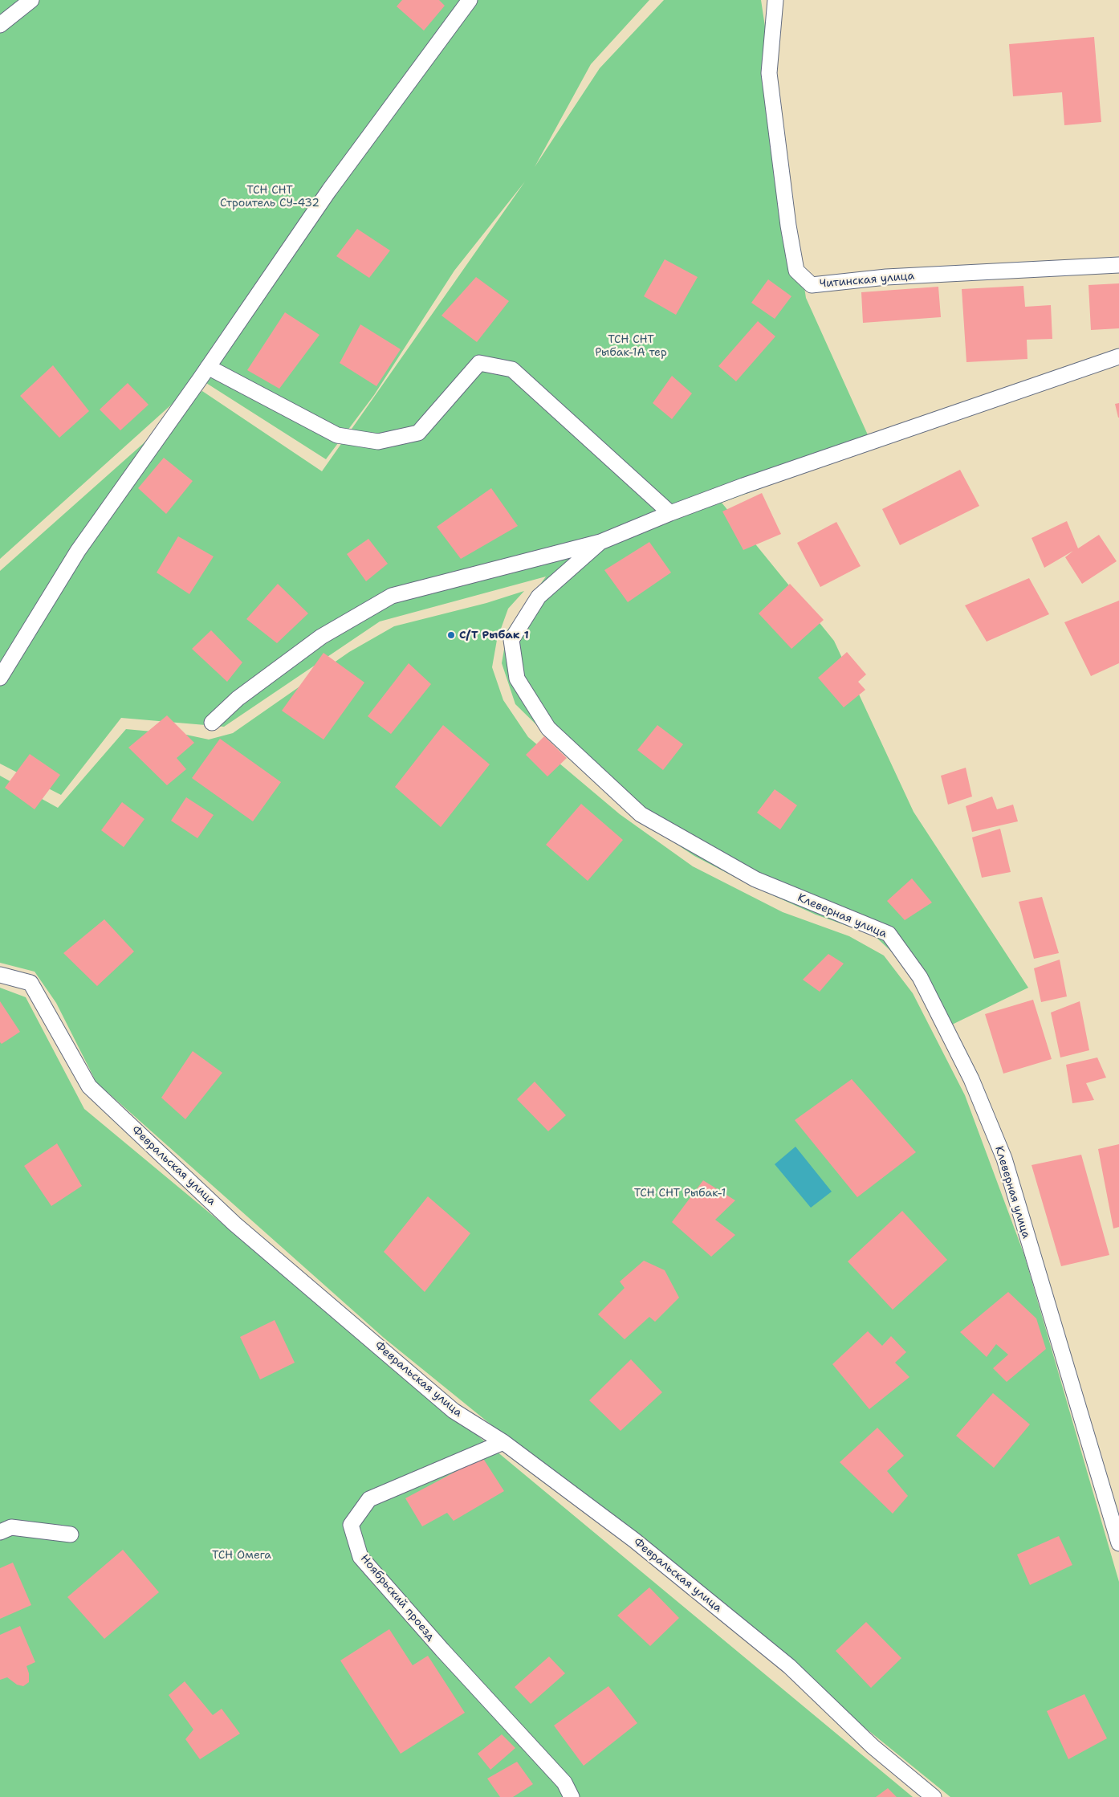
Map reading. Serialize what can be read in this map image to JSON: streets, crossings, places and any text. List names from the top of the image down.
{
  "streets": {
    "lane": [
      "Читинская улица",
      "Клеверная улица",
      "Февральская улица",
      "Ноябрьский проезд"
    ]
  },
  "crossings": [
    ["Февральская улица", "Ноябрьский проезд"]
  ],
  "parks": [
    "ТСН СНТ Строитель СУ-432",
    "ТСН СНТ Рыбак-1А тер",
    "ТСН СНТ Рыбак-1",
    "ТСН Омега"
  ],
  "places": ["С/Т Рыбак 1"]
}
